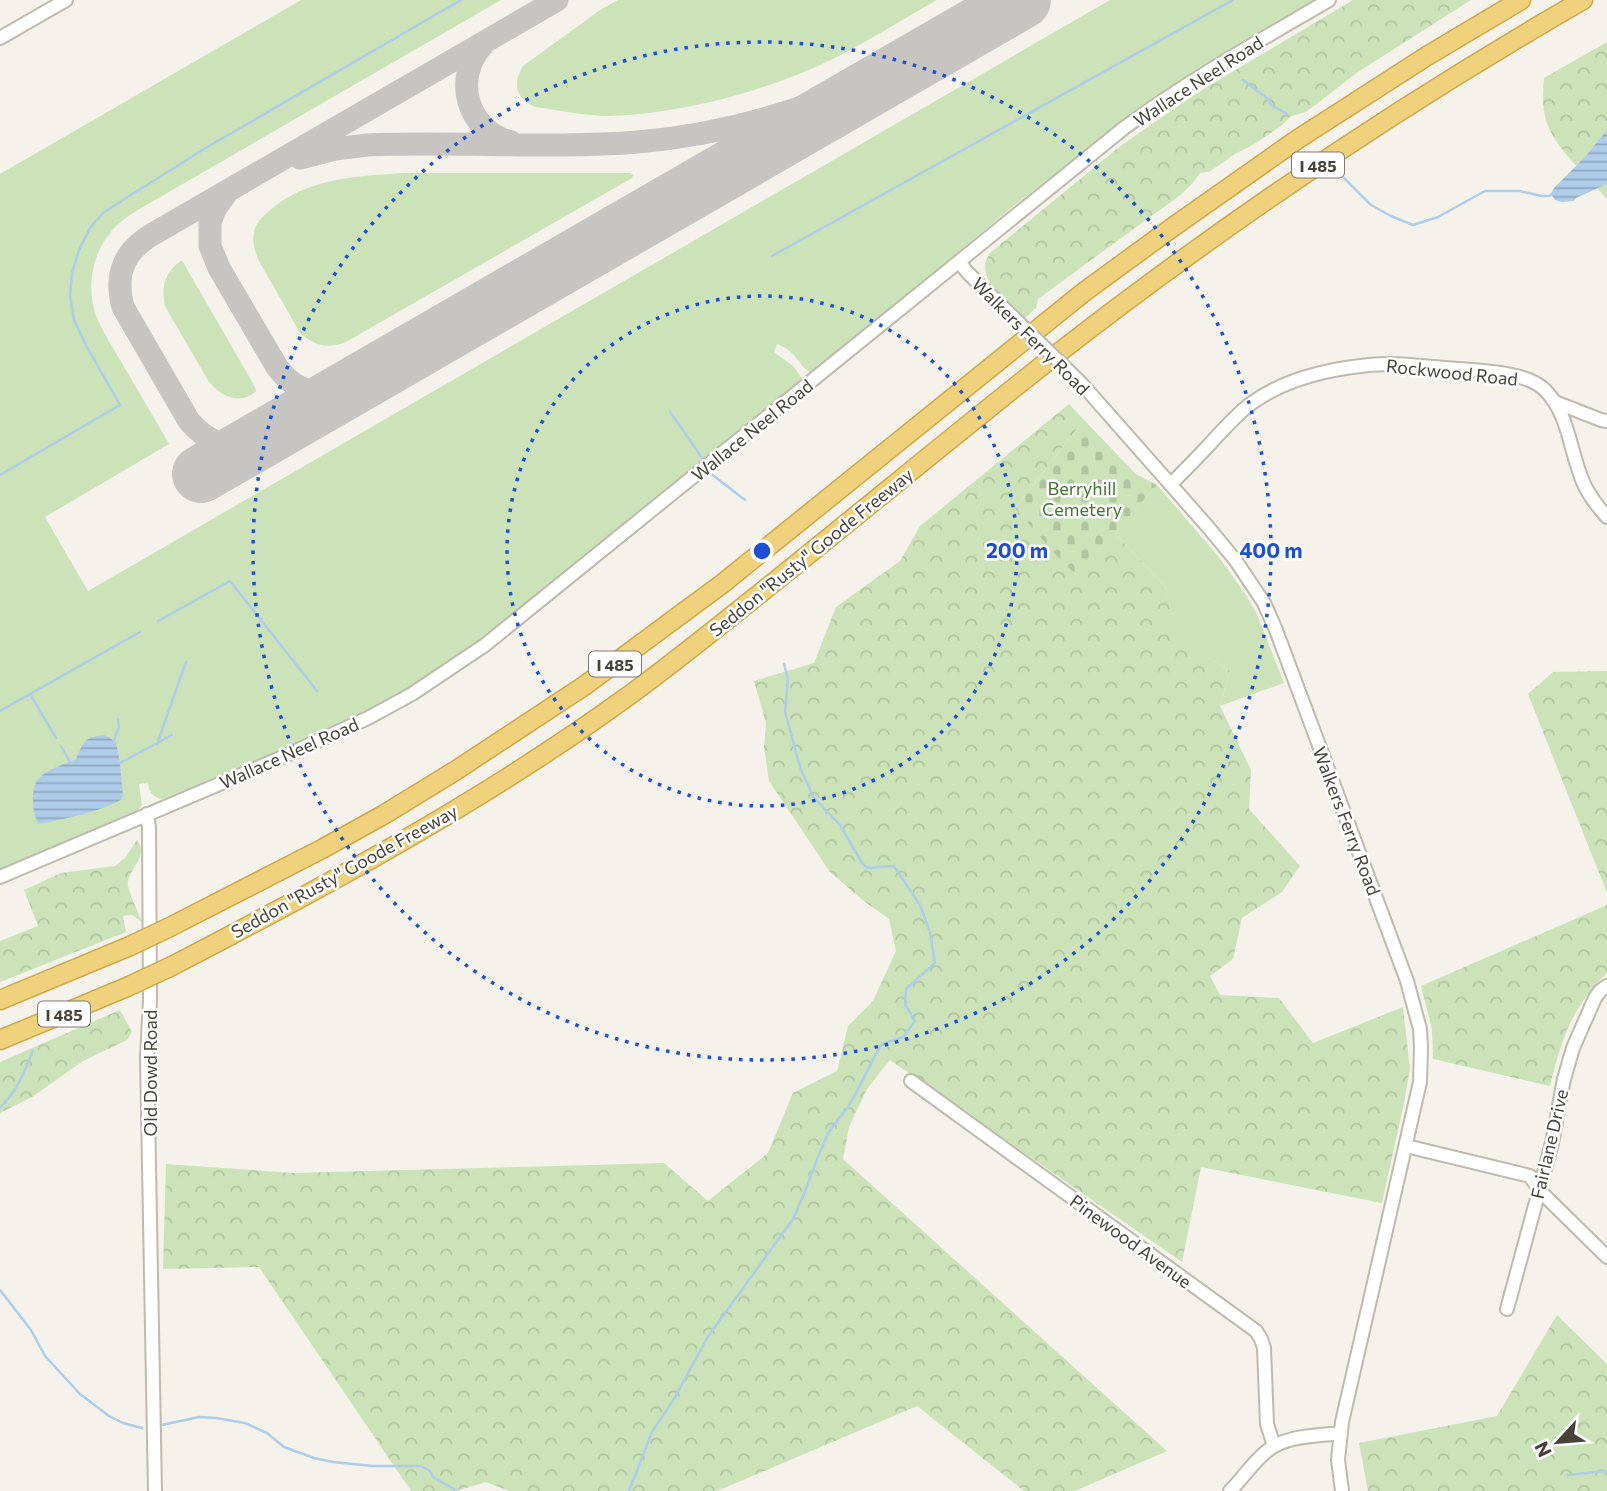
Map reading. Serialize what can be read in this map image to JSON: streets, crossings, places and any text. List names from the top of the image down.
{
  "streets": {
    "highway": ["I 485", "Seddon \"Rusty\" Goode Freeway"],
    "street": [
      "Wallace Neel Road",
      "Walkers Ferry Road",
      "Rockwood Road",
      "Old Dowd Road",
      "Fairlane Drive",
      "Pinewood Avenue"
    ]
  },
  "crossings": [
    ["Wallace Neel Road", "Walkers Ferry Road"],
    ["Wallace Neel Road", "Old Dowd Road"],
    ["Walkers Ferry Road", "Rockwood Road"]
  ],
  "parks": ["Berryhill Cemetery"],
  "north": "bottom left",
  "rings": ["200 m", "400 m"]
}
